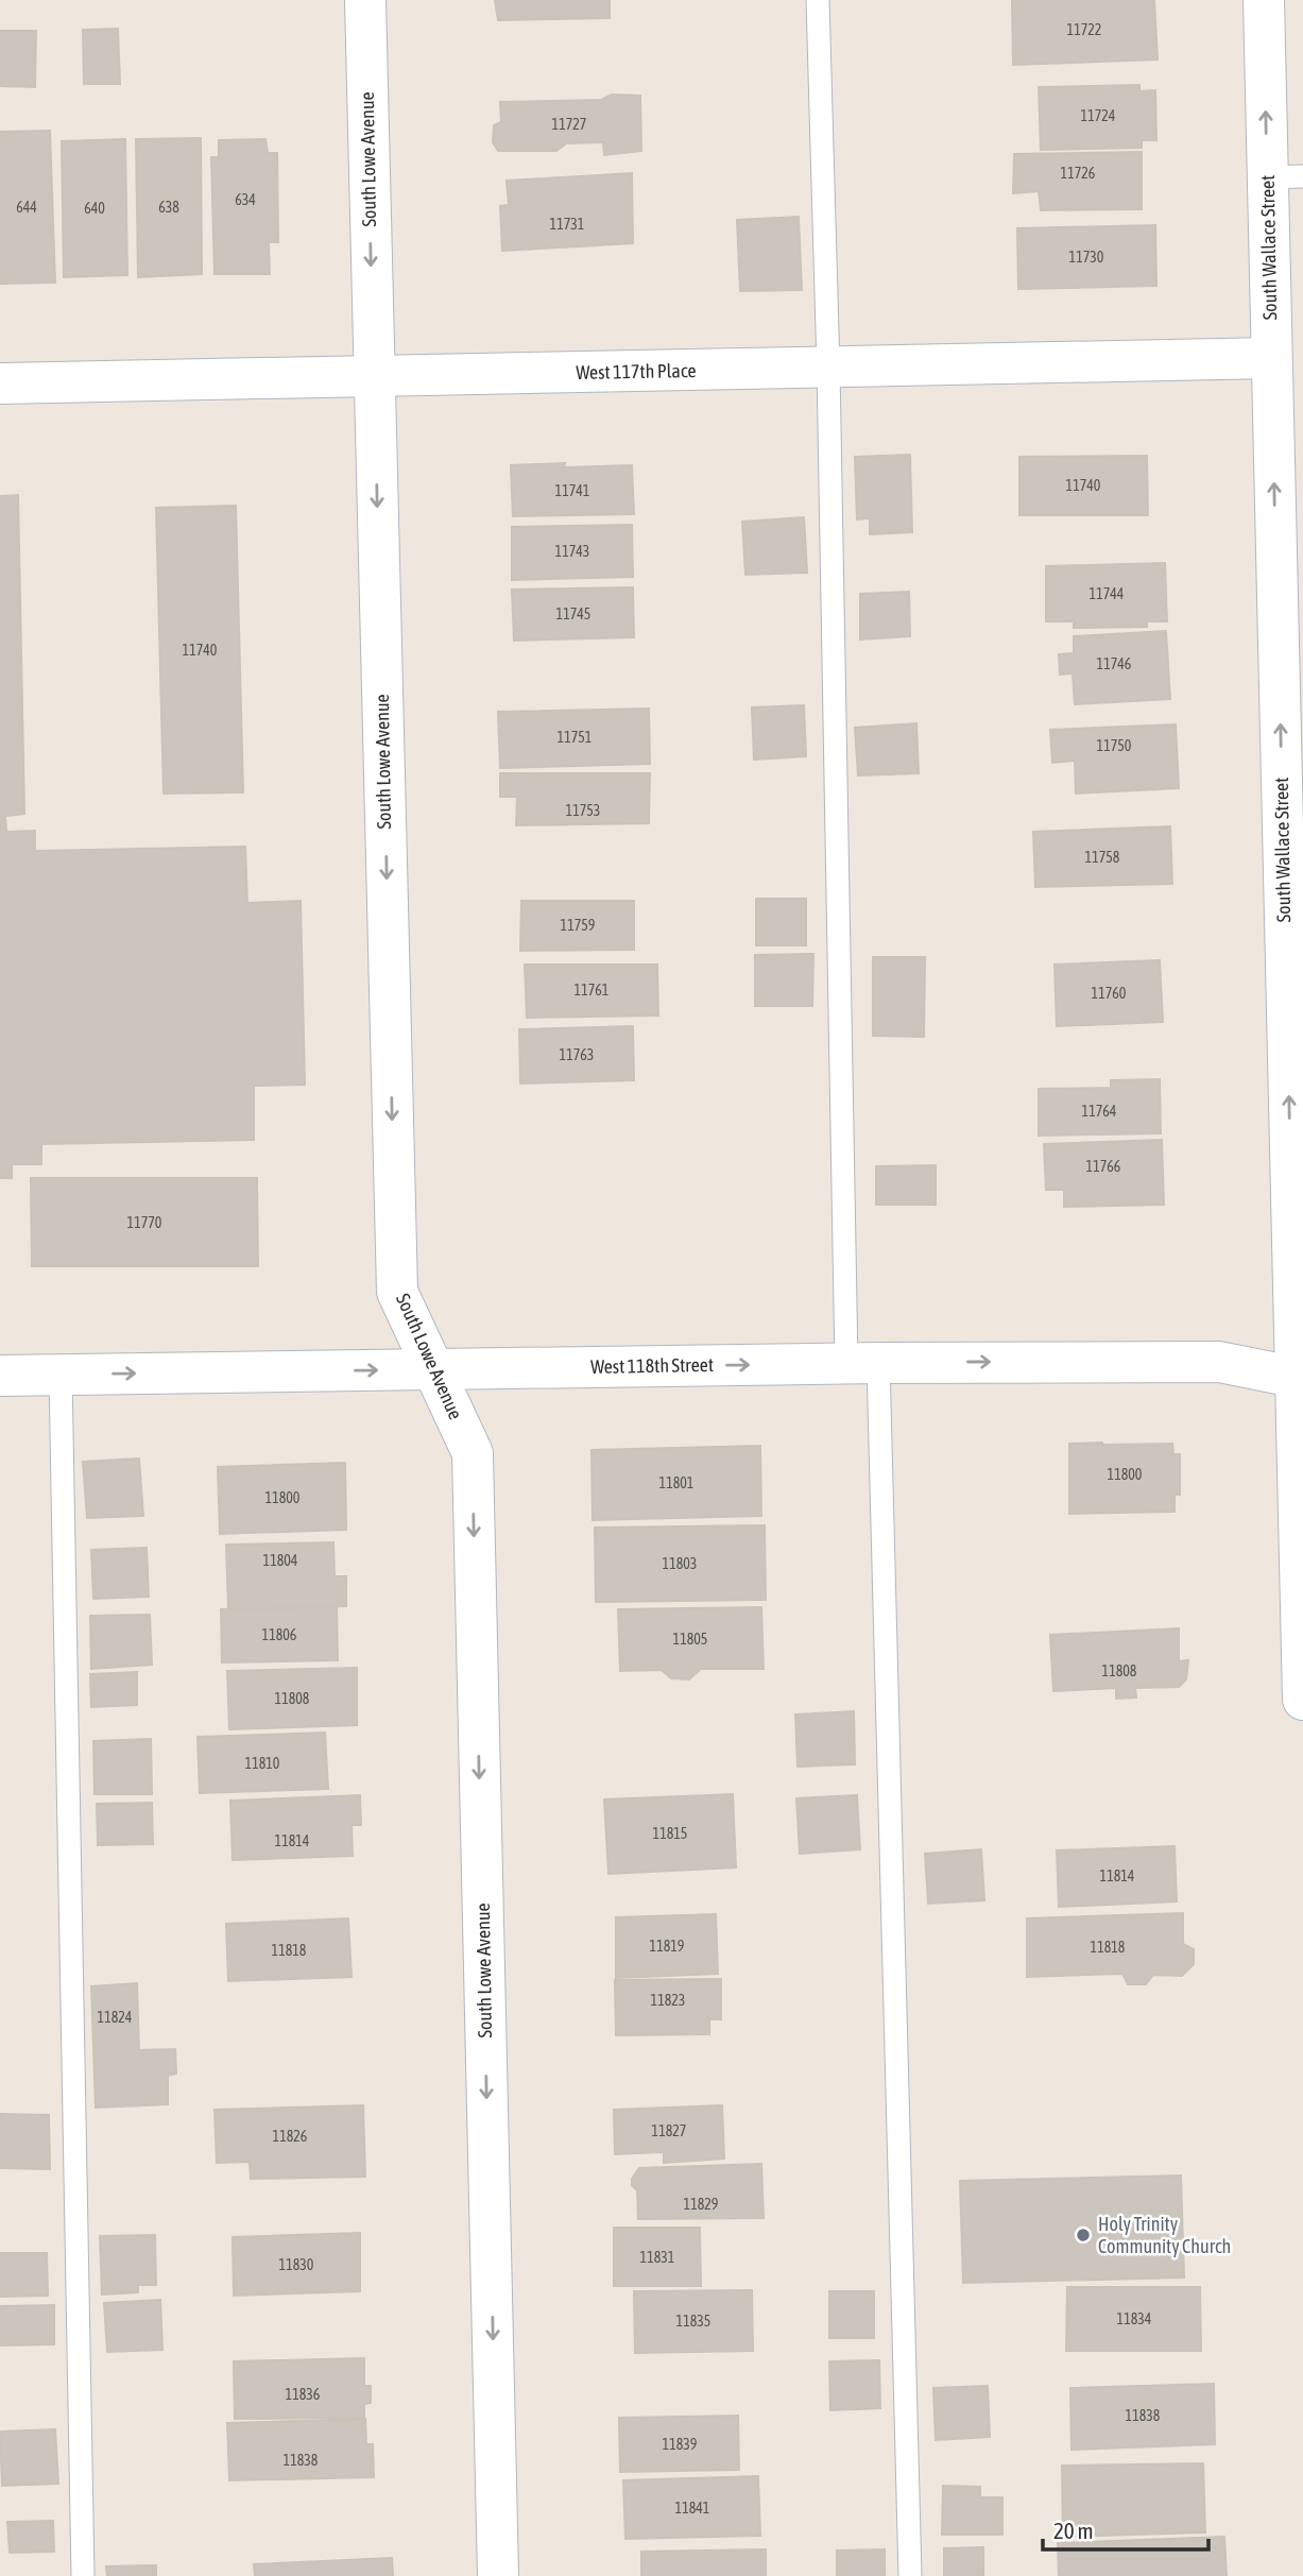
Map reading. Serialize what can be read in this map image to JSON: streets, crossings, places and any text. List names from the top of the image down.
{
  "streets": {
    "street": [
      "South Lowe Avenue",
      "South Wallace Street",
      "West 117th Place",
      "West 118th Street"
    ]
  },
  "crossings": [
    ["South Lowe Avenue", "West 117th Place"],
    ["South Lowe Avenue", "West 118th Street"],
    ["South Wallace Street", "West 117th Place"],
    ["South Wallace Street", "West 118th Street"]
  ],
  "one_way": ["South Lowe Avenue", "South Wallace Street", "West 118th Street"],
  "places": ["Holy Trinity Community Church"],
  "house_numbers": [
    "11722",
    "11724",
    "11727",
    "11726",
    "634",
    "644",
    "638",
    "640",
    "11731",
    "11730",
    "11740",
    "11741",
    "11743",
    "11744",
    "11745",
    "11740",
    "11746",
    "11751",
    "11750",
    "11753",
    "11758",
    "11759",
    "11761",
    "11760",
    "11763",
    "11764",
    "11766",
    "11770",
    "11800",
    "11801",
    "11800",
    "11804",
    "11803",
    "11806",
    "11805",
    "11808",
    "11808",
    "11810",
    "11815",
    "11814",
    "11814",
    "11819",
    "11818",
    "11818",
    "11823",
    "11824",
    "11827",
    "11826",
    "11829",
    "11831",
    "11830",
    "11834",
    "11835",
    "11836",
    "11838",
    "11839",
    "11838",
    "11841"
  ],
  "scale_bar": "20 m"
}
